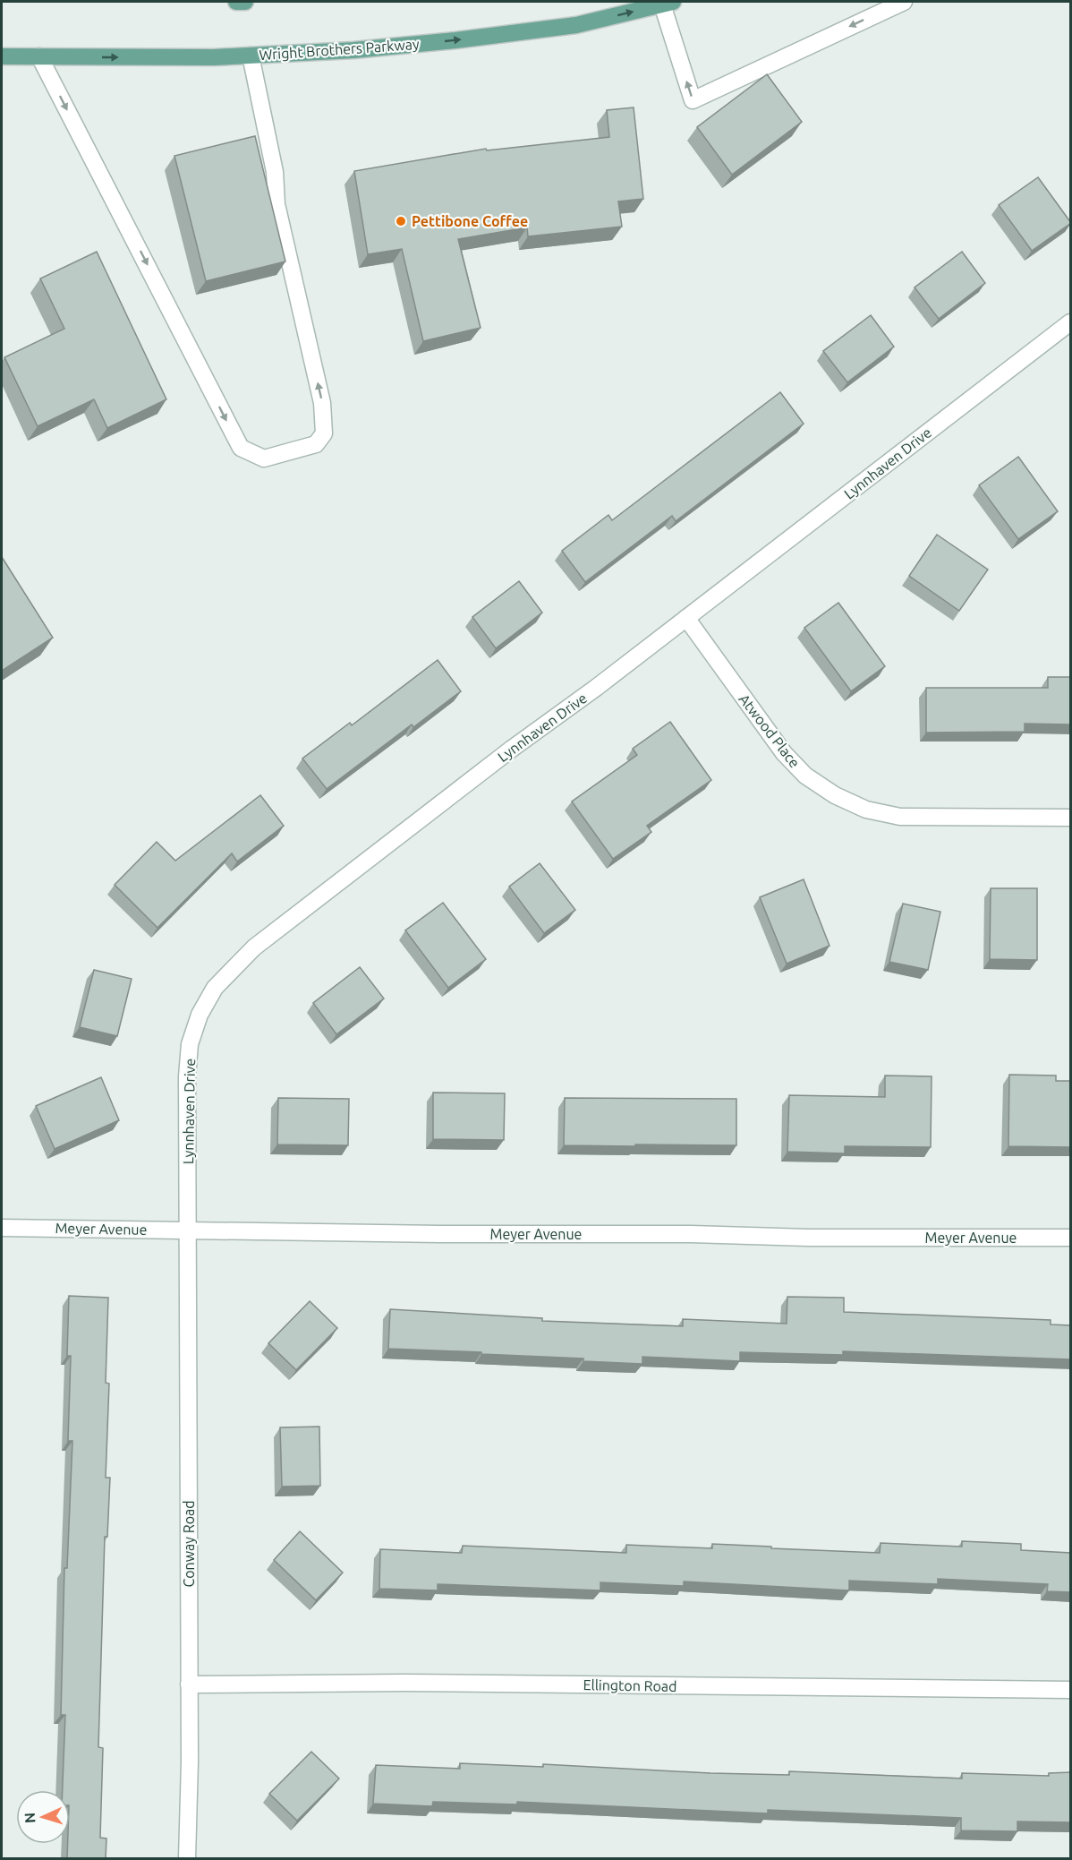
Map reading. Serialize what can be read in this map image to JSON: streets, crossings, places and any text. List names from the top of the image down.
{
  "streets": {
    "main road": ["Wright Brothers Parkway"],
    "street": [
      "Lynnhaven Drive",
      "Atwood Place",
      "Meyer Avenue",
      "Conway Road",
      "Ellington Road"
    ]
  },
  "crossings": [
    ["Lynnhaven Drive", "Atwood Place"],
    ["Lynnhaven Drive", "Meyer Avenue"],
    ["Lynnhaven Drive", "Conway Road"],
    ["Meyer Avenue", "Conway Road"],
    ["Conway Road", "Ellington Road"]
  ],
  "one_way": ["Wright Brothers Parkway"],
  "places": ["Pettibone Coffee"],
  "north": "left"
}
